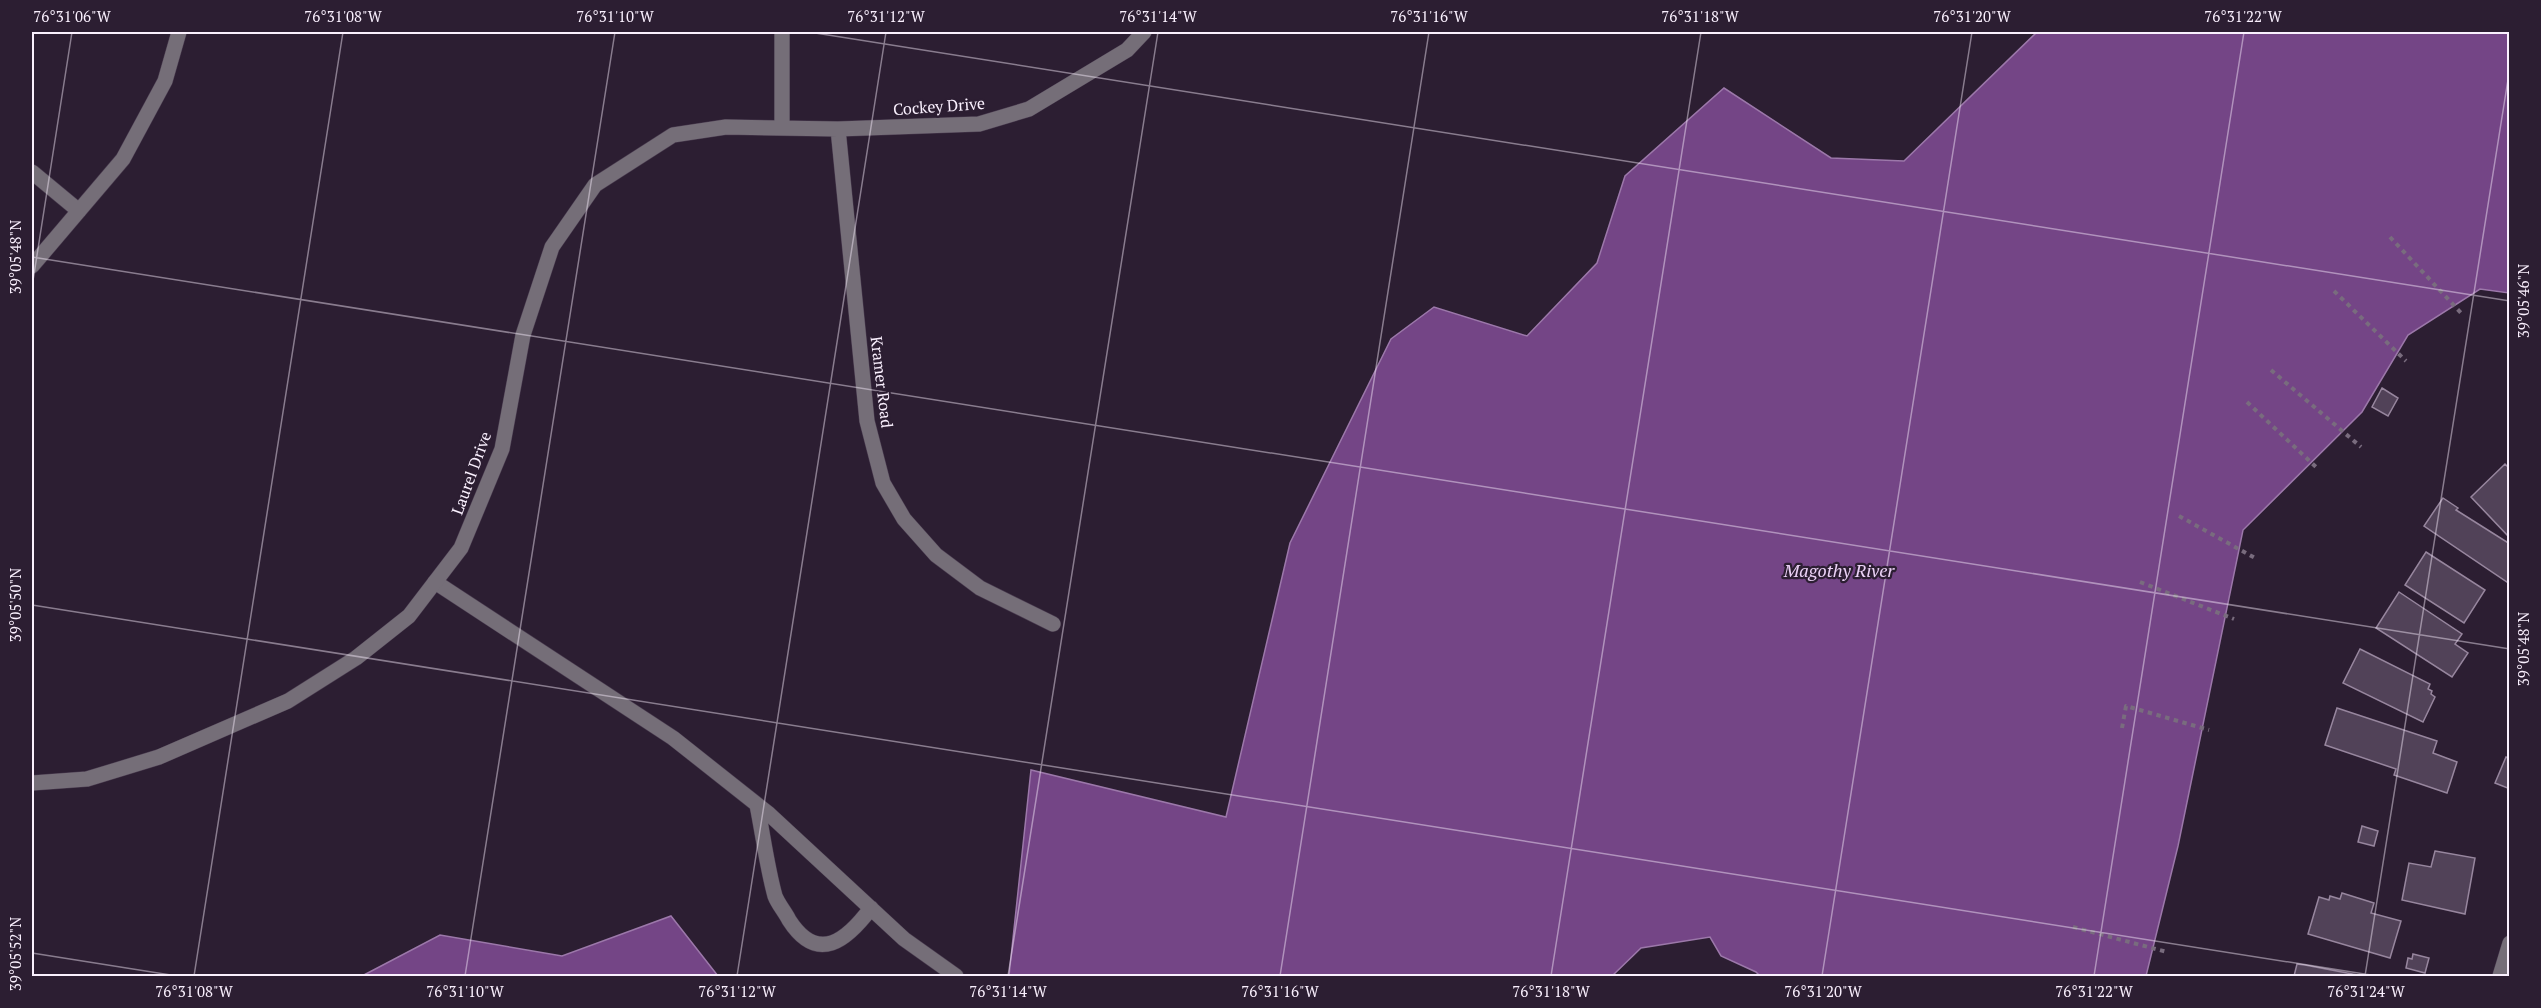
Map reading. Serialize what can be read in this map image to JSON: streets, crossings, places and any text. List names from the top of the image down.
{
  "streets": {
    "street": ["Cockey Drive", "Kramer Road", "Laurel Drive"]
  },
  "crossings": [
    ["Cockey Drive", "Kramer Road"],
    ["Cockey Drive", "Laurel Drive"]
  ],
  "water": ["Magothy River"],
  "coordinates": [
    "76°31'06\"W",
    "76°31'08\"W",
    "76°31'10\"W",
    "76°31'12\"W",
    "76°31'14\"W",
    "76°31'16\"W",
    "76°31'18\"W",
    "76°31'20\"W",
    "76°31'22\"W",
    "39°05'48\"N",
    "39°05'46\"N",
    "39°05'50\"N",
    "39°05'52\"N",
    "76°31'24\"W"
  ]
}
